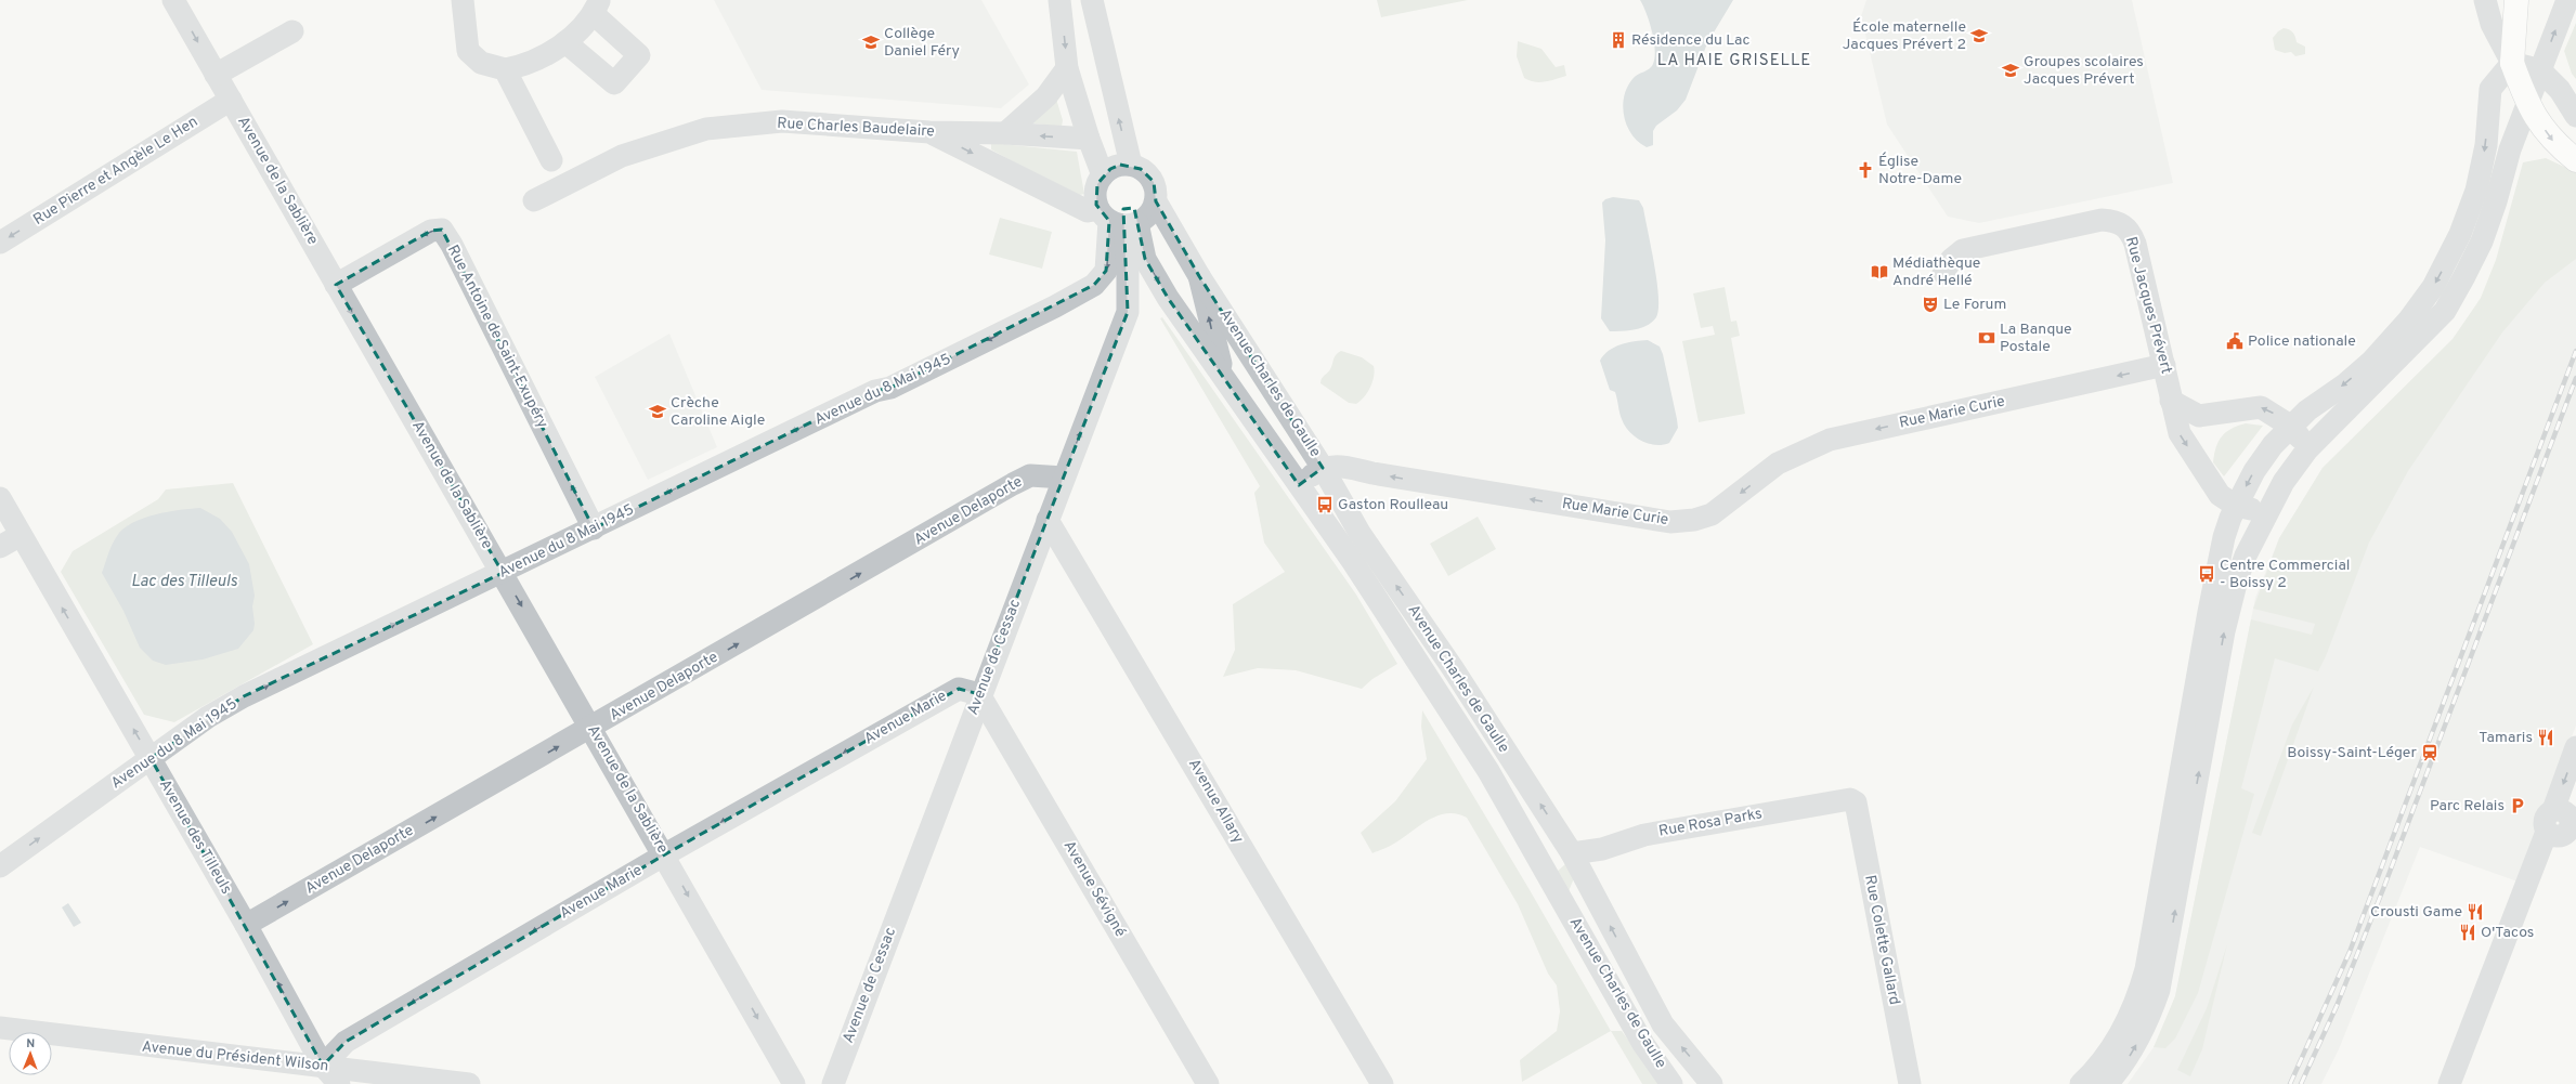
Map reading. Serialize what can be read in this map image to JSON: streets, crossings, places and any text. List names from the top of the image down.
{
  "streets": {
    "street": [
      "Rue Charles Baudelaire",
      "Rue Pierre et Angèle Le Hen",
      "Avenue de la Sablière",
      "Rue Jacques Prévert",
      "Rue Antoine de Saint-Exupéry",
      "Avenue Charles de Gaulle",
      "Avenue du 8 Mai 1945",
      "Rue Marie Curie",
      "Avenue Delaporte",
      "Avenue de Cessac",
      "Avenue Marie",
      "Avenue Allary",
      "Rue Rosa Parks",
      "Avenue des Tilleuls",
      "Avenue Sévigné",
      "Rue Colette Gallard",
      "Avenue du Président Wilson"
    ]
  },
  "crossings": [
    ["Rue Pierre et Angèle Le Hen", "Avenue de la Sablière"],
    ["Avenue de la Sablière", "Rue Antoine de Saint-Exupéry"],
    ["Avenue de la Sablière", "Avenue du 8 Mai 1945"],
    ["Avenue de la Sablière", "Avenue Delaporte"],
    ["Avenue de la Sablière", "Avenue Marie"],
    ["Rue Jacques Prévert", "Rue Marie Curie"],
    ["Rue Antoine de Saint-Exupéry", "Avenue du 8 Mai 1945"],
    ["Avenue Charles de Gaulle", "Avenue du 8 Mai 1945"],
    ["Avenue Charles de Gaulle", "Rue Marie Curie"],
    ["Avenue Charles de Gaulle", "Avenue de Cessac"],
    ["Avenue Charles de Gaulle", "Rue Rosa Parks"],
    ["Avenue du 8 Mai 1945", "Avenue de Cessac"],
    ["Avenue du 8 Mai 1945", "Avenue des Tilleuls"],
    ["Avenue Delaporte", "Avenue de Cessac"],
    ["Avenue Delaporte", "Avenue des Tilleuls"],
    ["Avenue de Cessac", "Avenue Marie"],
    ["Avenue de Cessac", "Avenue Allary"],
    ["Avenue de Cessac", "Avenue Sévigné"],
    ["Avenue Marie", "Avenue des Tilleuls"],
    ["Avenue Marie", "Avenue Sévigné"],
    ["Avenue Marie", "Avenue du Président Wilson"],
    ["Rue Rosa Parks", "Rue Colette Gallard"],
    ["Avenue des Tilleuls", "Avenue du Président Wilson"]
  ],
  "one_way": [
    "Rue Pierre et Angèle Le Hen",
    "Avenue de la Sablière",
    "Rue Marie Curie",
    "Avenue Delaporte",
    "Avenue Marie",
    "Avenue des Tilleuls"
  ],
  "districts": ["LA HAIE GRISELLE"],
  "water": ["Lac des Tilleuls"],
  "places": {
    "school or university": [
      "École maternelle Jacques Prévert 2",
      "Collège Daniel Féry",
      "Groupes scolaires Jacques Prévert",
      "Crèche Caroline Aigle"
    ],
    "building": ["Résidence du Lac"],
    "church": ["Église Notre-Dame"],
    "library": ["Médiathèque André Hellé"],
    "theatre": ["Le Forum"],
    "bank": ["La Banque Postale"],
    "public building": ["Police nationale"],
    "bus stop": ["Gaston Roulleau", "Centre Commercial - Boissy 2"],
    "restaurant": ["Tamaris", "Crousti Game", "O'Tacos"],
    "station": ["Boissy-Saint-Léger"],
    "parking": ["Parc Relais"]
  },
  "north": "top"
}
